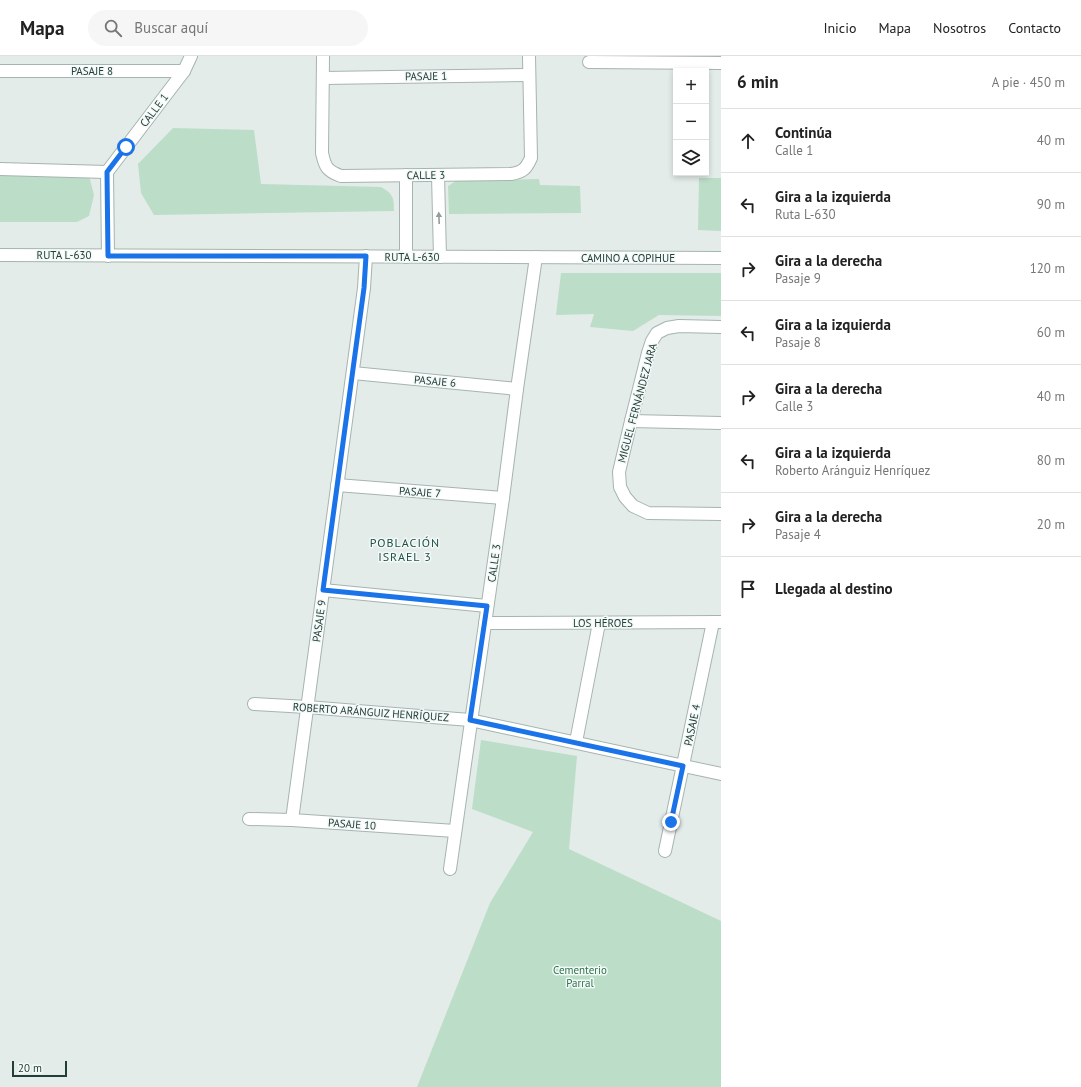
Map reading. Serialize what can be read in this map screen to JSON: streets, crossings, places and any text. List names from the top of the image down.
{
  "streets": {
    "street": [
      "PASAJE 8",
      "PASAJE 1",
      "CALLE 1",
      "CALLE 3",
      "RUTA L-630",
      "CAMINO A COPIHUE",
      "PASAJE 6",
      "MIGUEL FERNÁNDEZ JARA",
      "PASAJE 7",
      "PASAJE 9",
      "LOS HÉROES",
      "ROBERTO ARÁNGUIZ HENRÍQUEZ",
      "PASAJE 4",
      "PASAJE 10"
    ]
  },
  "crossings": [
    ["PASAJE 8", "CALLE 1"],
    ["PASAJE 1", "CALLE 3"],
    ["CALLE 3", "RUTA L-630"],
    ["CALLE 3", "CAMINO A COPIHUE"],
    ["CALLE 3", "PASAJE 6"],
    ["CALLE 3", "PASAJE 7"],
    ["CALLE 3", "LOS HÉROES"],
    ["CALLE 3", "ROBERTO ARÁNGUIZ HENRÍQUEZ"],
    ["CALLE 3", "PASAJE 10"],
    ["RUTA L-630", "CAMINO A COPIHUE"],
    ["RUTA L-630", "PASAJE 9"],
    ["PASAJE 6", "PASAJE 9"],
    ["PASAJE 7", "PASAJE 9"],
    ["PASAJE 9", "ROBERTO ARÁNGUIZ HENRÍQUEZ"],
    ["PASAJE 9", "PASAJE 10"],
    ["LOS HÉROES", "PASAJE 4"],
    ["ROBERTO ARÁNGUIZ HENRÍQUEZ", "PASAJE 4"]
  ],
  "districts": ["POBLACIÓN ISRAEL 3"],
  "parks": ["Cementerio Parral"],
  "scale_bar": "20 m",
  "page": {
    "header": "Mapa",
    "search": "Buscar aquí",
    "nav": [
      "Inicio",
      "Mapa",
      "Nosotros",
      "Contacto"
    ],
    "heading": ["6 min", "A pie · 450 m"],
    "map_buttons": ["+", "−"],
    "list": [
      ["Continúa", "Calle 1", "40 m"],
      ["Gira a la izquierda", "Ruta L-630", "90 m"],
      ["Gira a la derecha", "Pasaje 9", "120 m"],
      ["Gira a la izquierda", "Pasaje 8", "60 m"],
      ["Gira a la derecha", "Calle 3", "40 m"],
      ["Gira a la izquierda", "Roberto Aránguiz Henríquez", "80 m"],
      ["Gira a la derecha", "Pasaje 4", "20 m"],
      "Llegada al destino"
    ],
    "scale": "20 m"
  }
}
